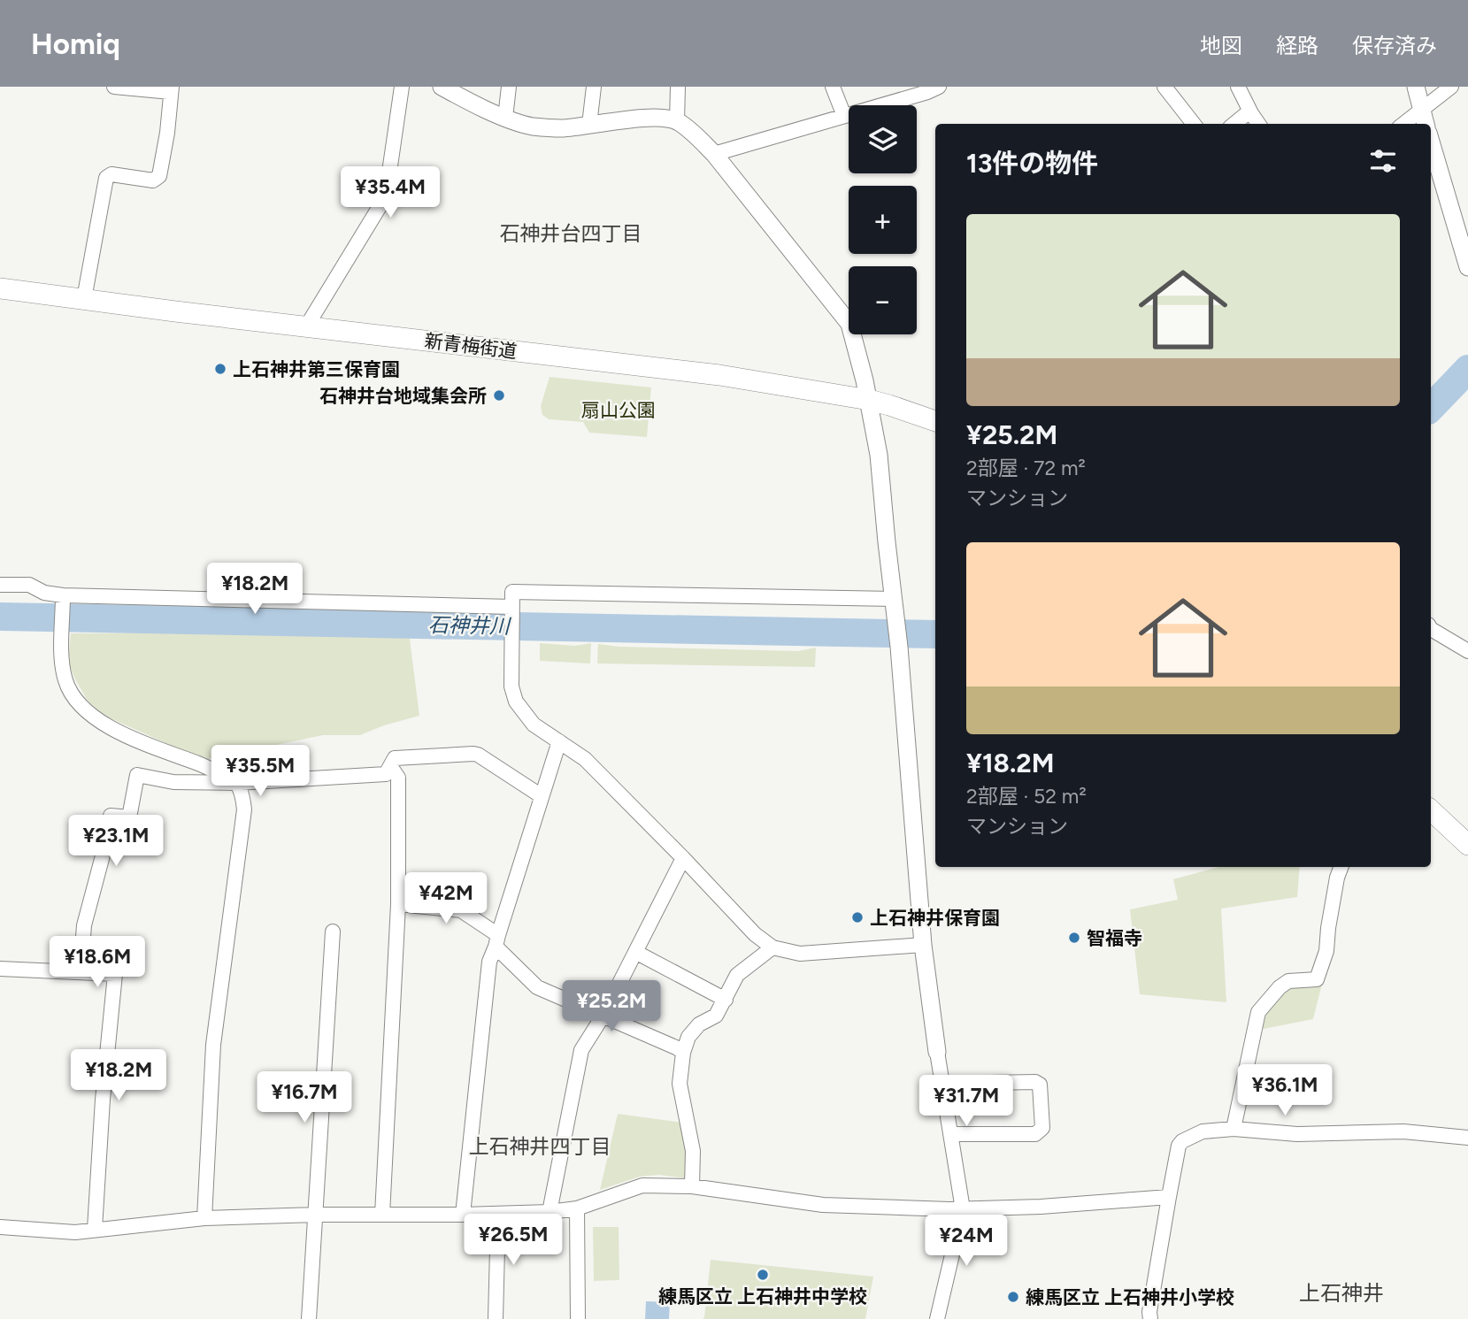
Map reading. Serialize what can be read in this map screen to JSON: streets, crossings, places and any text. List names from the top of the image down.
{
  "streets": {
    "main road": ["新青梅街道"]
  },
  "districts": ["石神井台四丁目", "上石神井四丁目", "上石神井"],
  "water": ["石神井川"],
  "parks": ["扇山公園"],
  "places": [
    "上石神井第三保育園",
    "石神井台地域集会所",
    "上石神井保育園",
    "智福寺",
    "練馬区立 上石神井中学校",
    "練馬区立 上石神井小学校"
  ],
  "page": {
    "header": "Homiq",
    "nav": ["地図", "経路", "保存済み"],
    "map_buttons": ["+", "−"],
    "heading": "13件の物件",
    "price": [
      "¥35.4M",
      "¥18.2M",
      "¥35.5M",
      "¥23.1M",
      "¥42M",
      "¥18.6M",
      "¥25.2M",
      "¥18.2M",
      "¥36.1M",
      "¥16.7M",
      "¥31.7M",
      "¥26.5M",
      "¥24M"
    ],
    "list": [
      {
        "name": "¥25.2M",
        "note": "2部屋 · 72 m² · マンション"
      },
      {
        "name": "¥18.2M",
        "note": "2部屋 · 52 m² · マンション"
      }
    ]
  }
}
